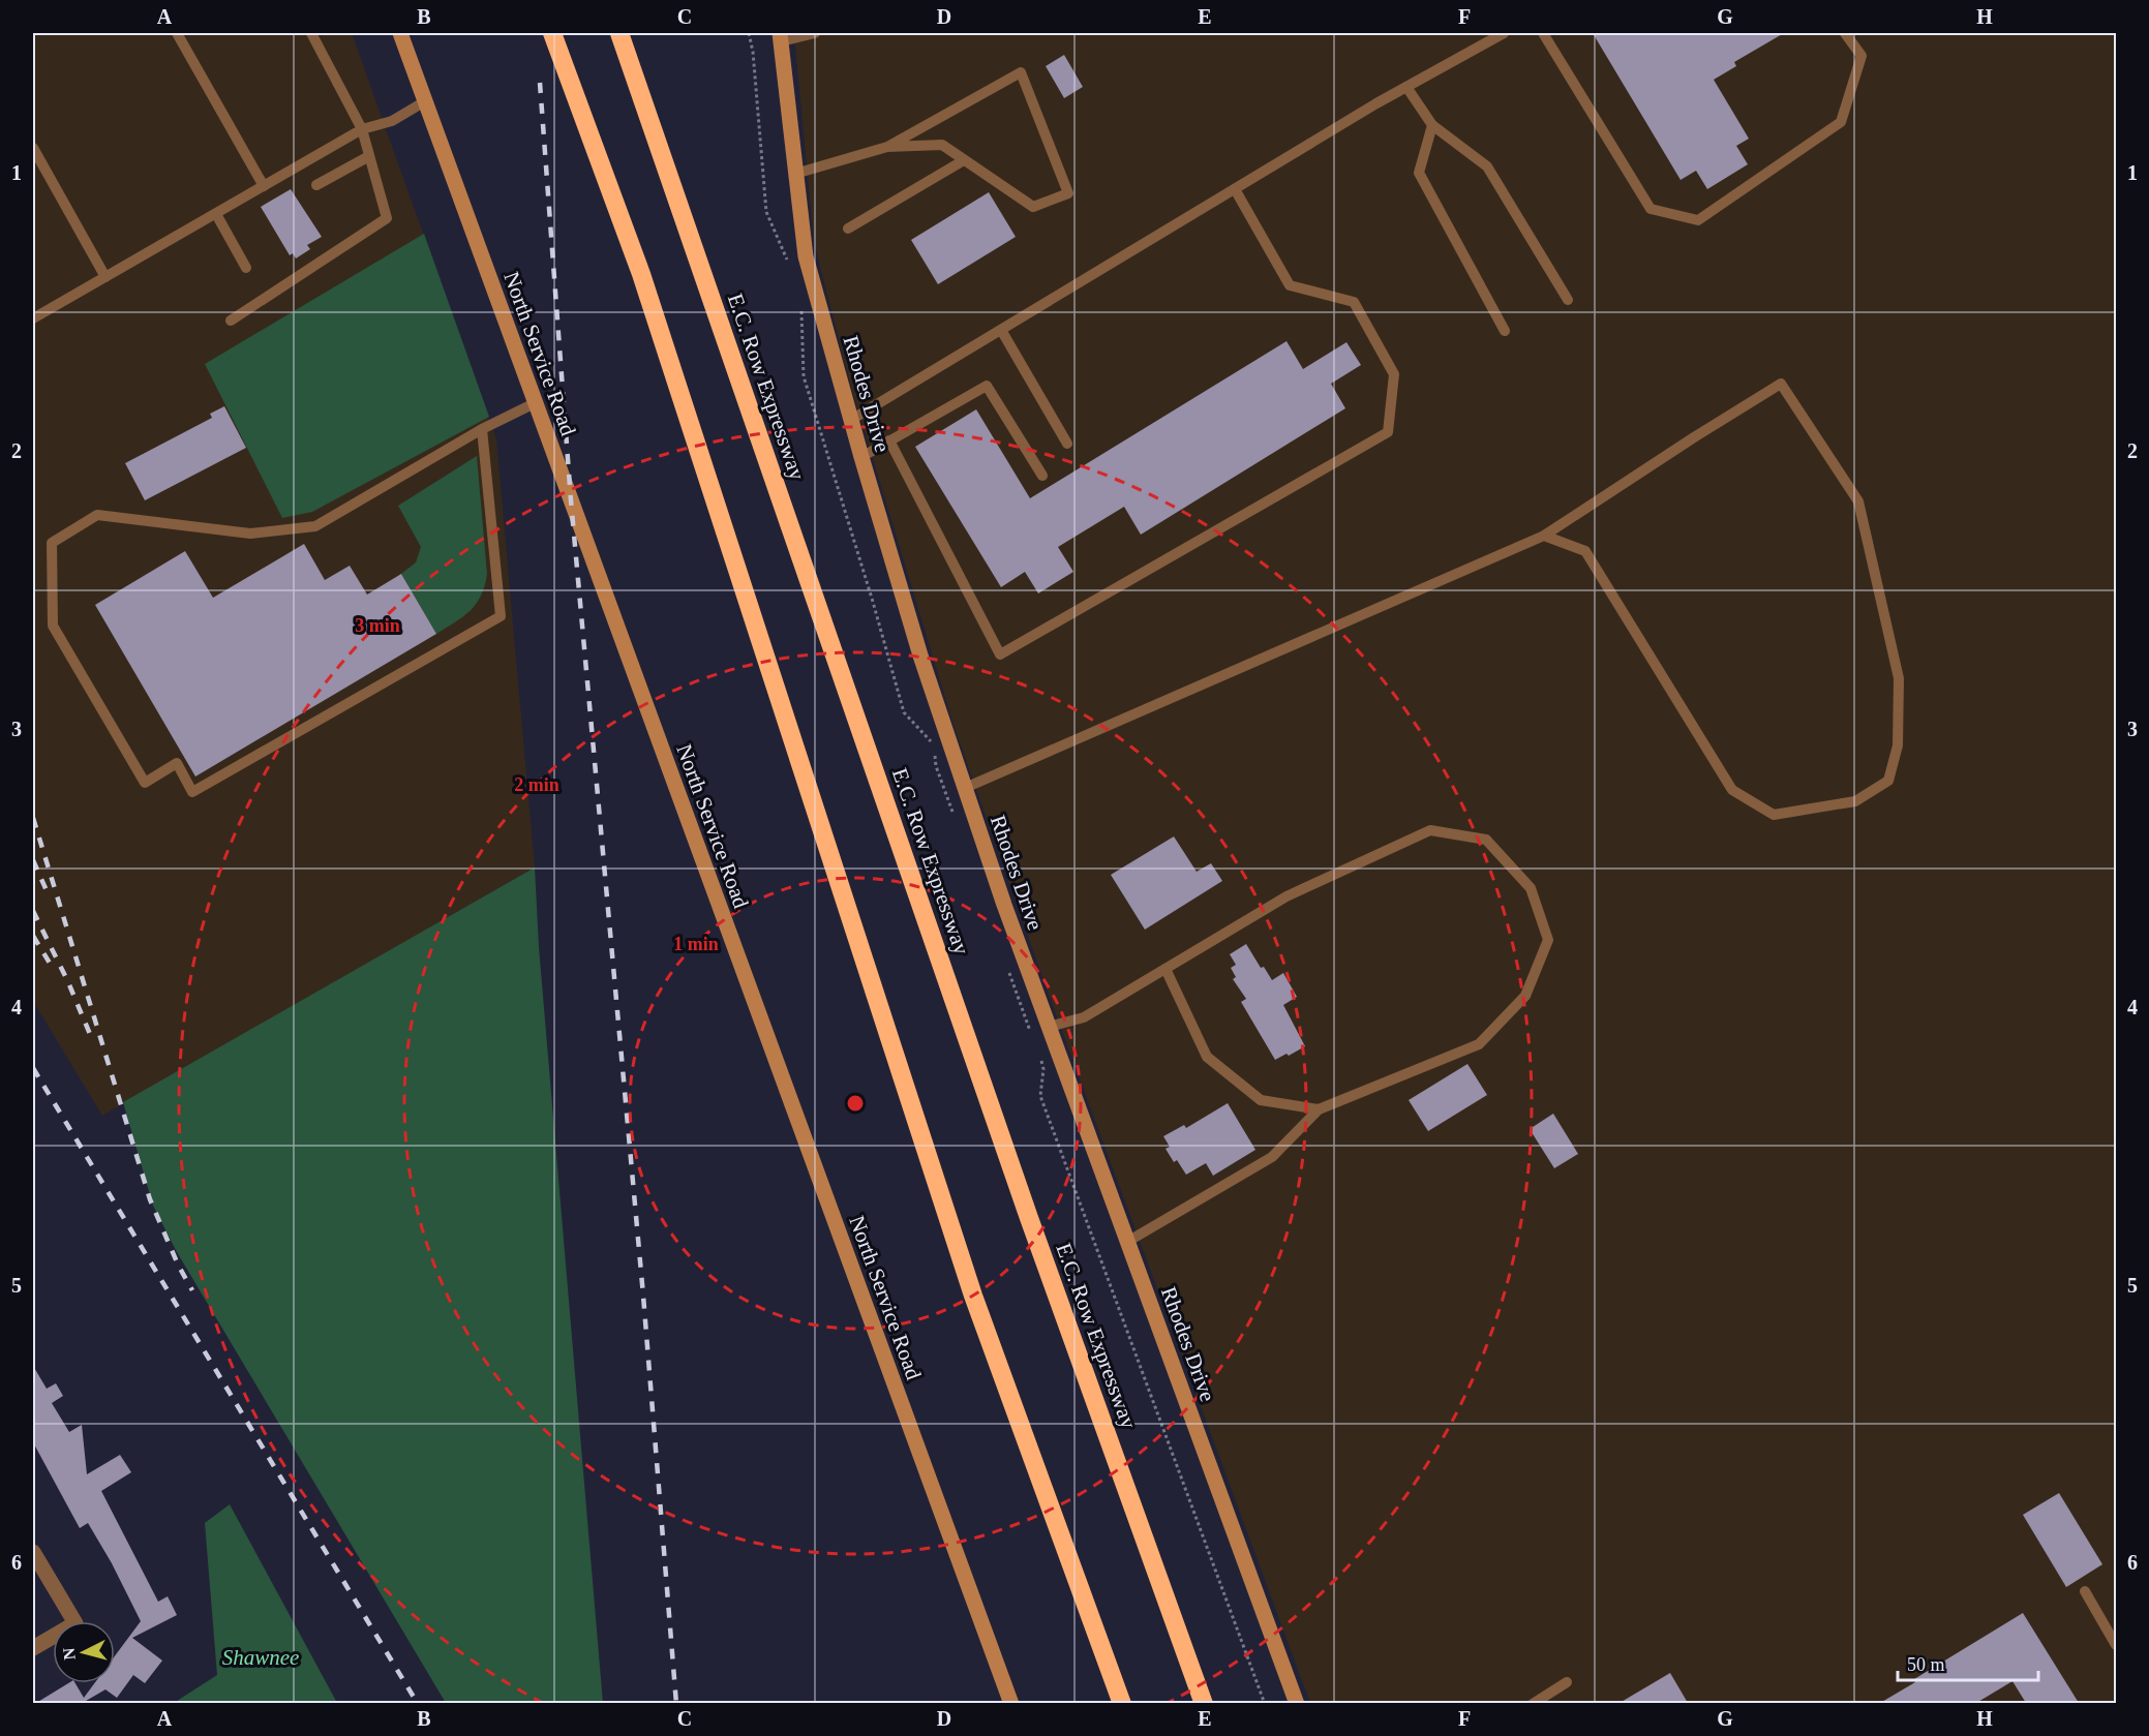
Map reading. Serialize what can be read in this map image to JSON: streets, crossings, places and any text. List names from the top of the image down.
{
  "streets": {
    "highway": ["E.C. Row Expressway"],
    "street": ["North Service Road", "Rhodes Drive"]
  },
  "parks": ["Shawnee"],
  "scale_bar": "50 m",
  "north": "left",
  "grid": {
    "columns": [
      "A",
      "B",
      "C",
      "D",
      "E",
      "F",
      "G",
      "H"
    ],
    "rows": [
      "1",
      "2",
      "3",
      "4",
      "5",
      "6"
    ]
  },
  "rings": ["3 min", "2 min", "1 min"]
}
